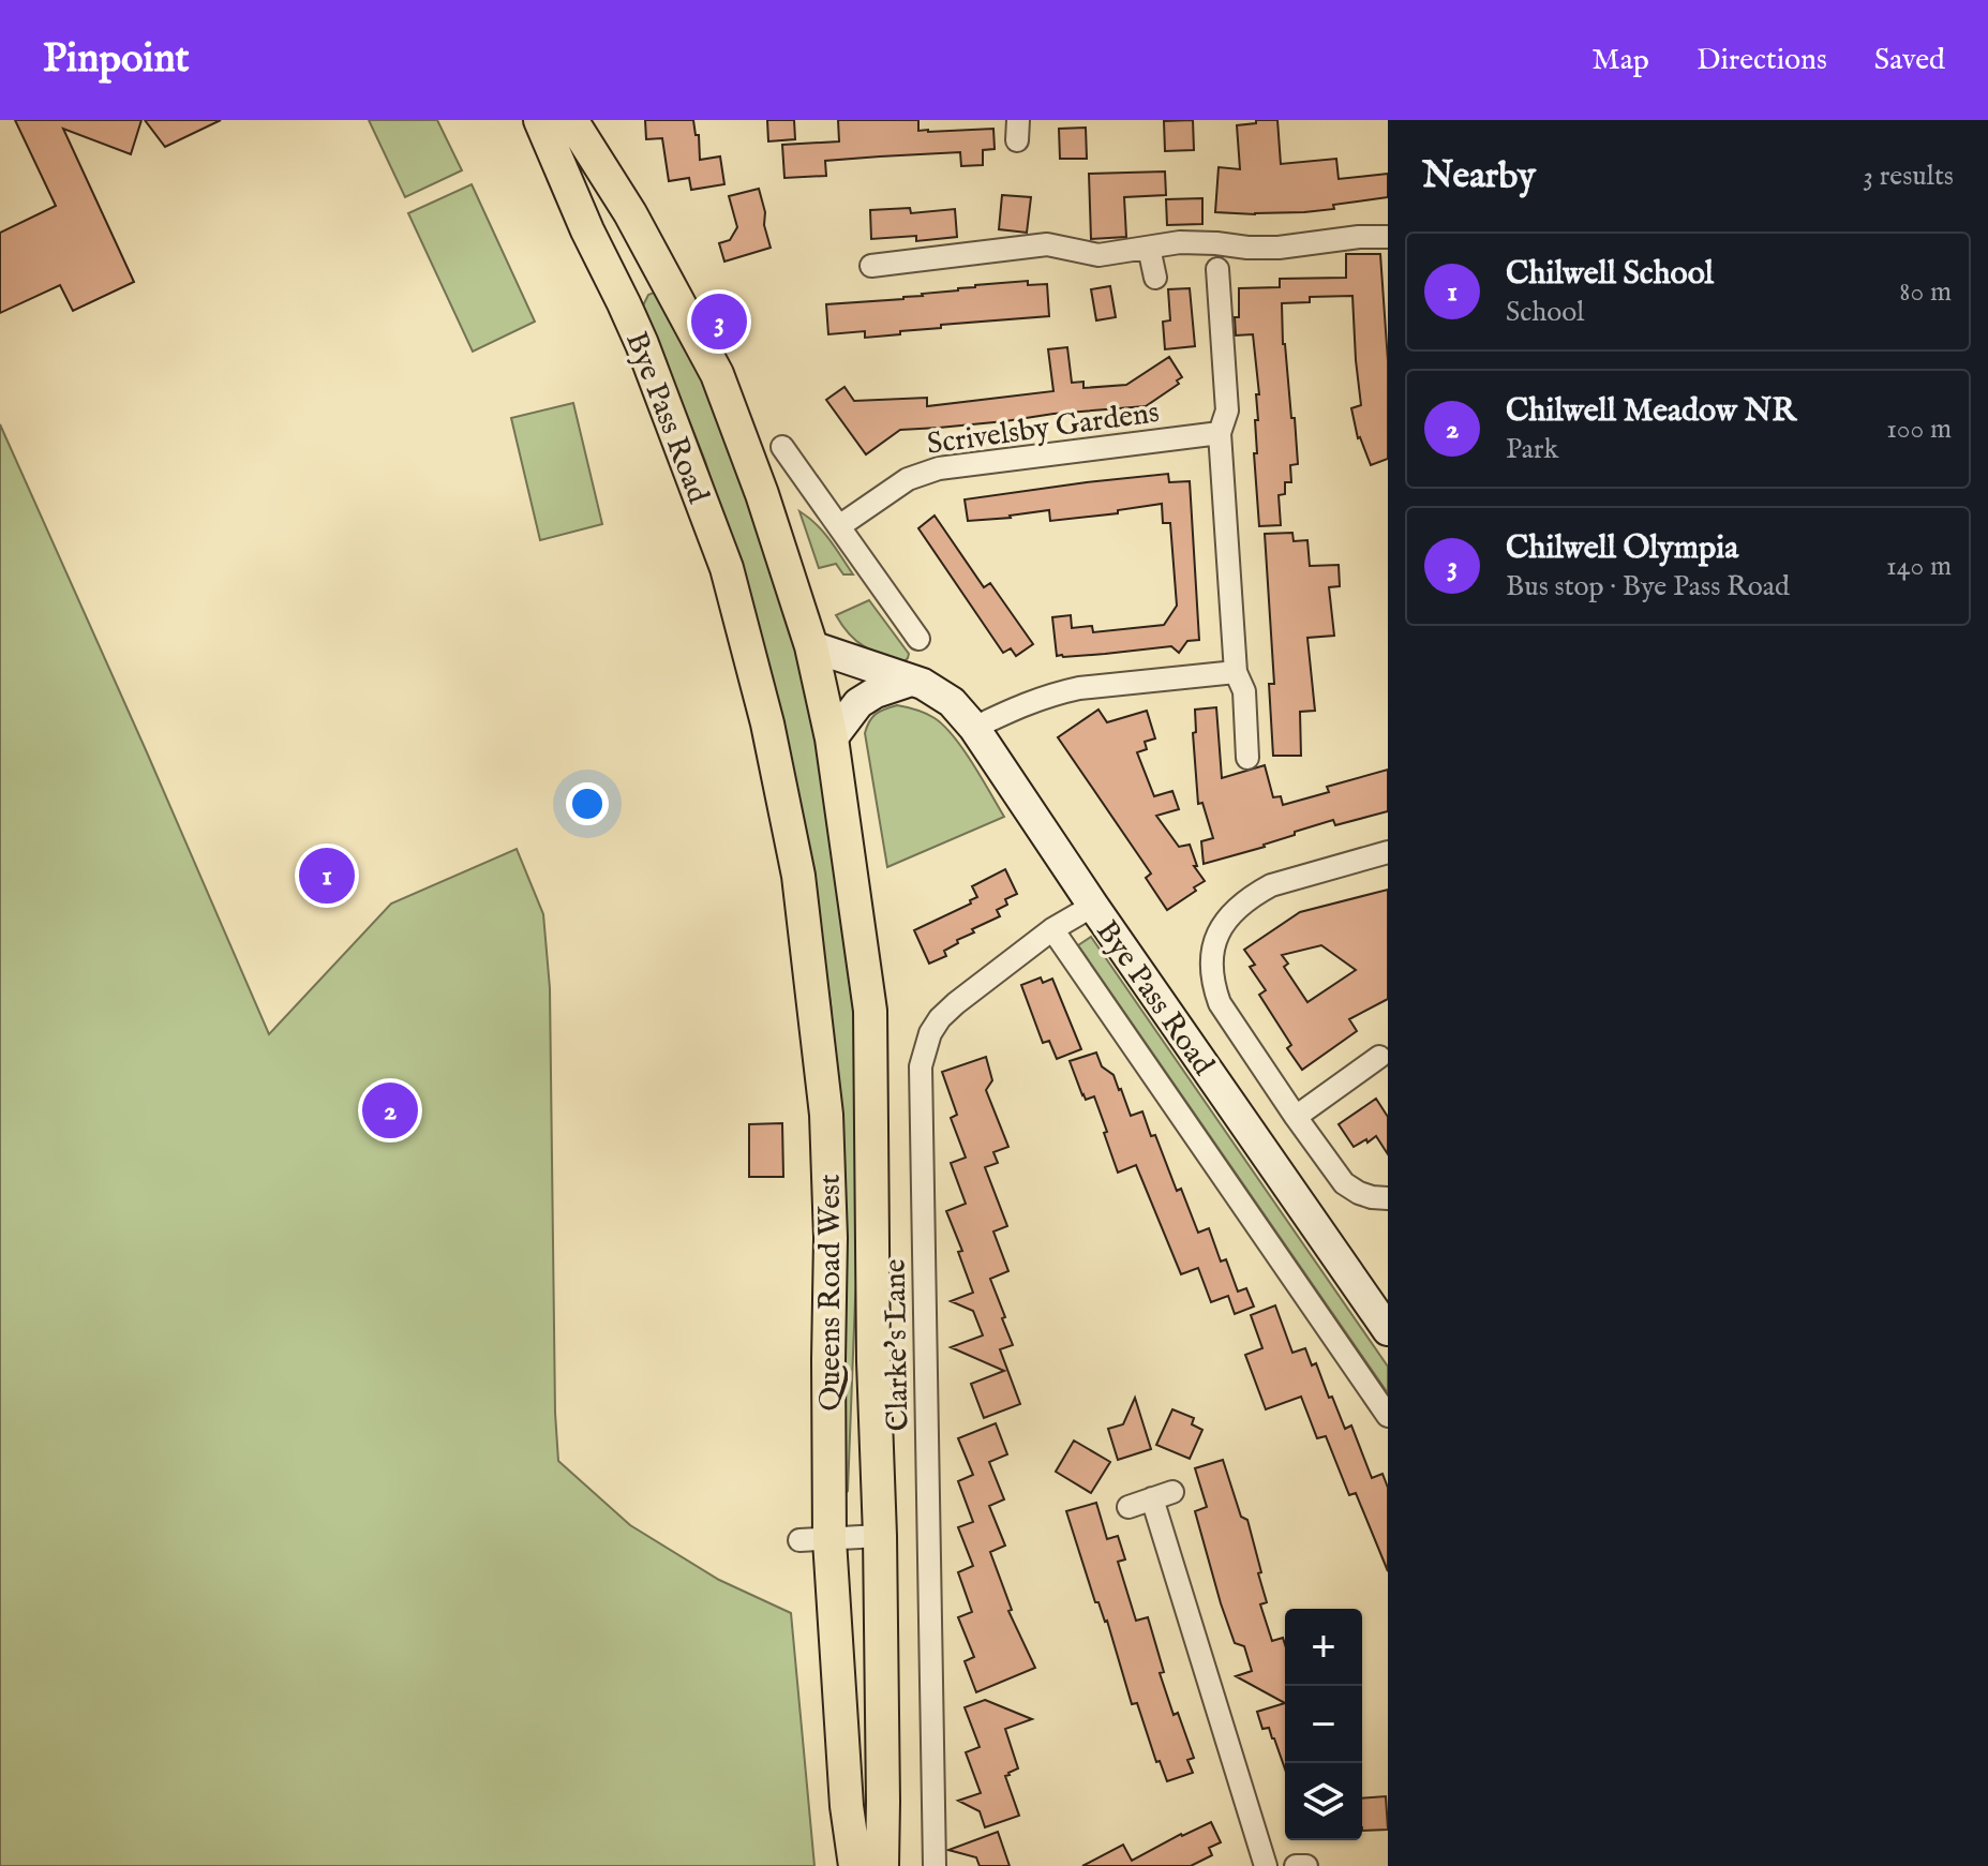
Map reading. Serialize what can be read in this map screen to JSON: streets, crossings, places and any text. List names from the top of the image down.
{
  "streets": {
    "main road": ["Bye Pass Road", "Queens Road West"],
    "street": ["Scrivelsby Gardens", "Clarke's Lane"]
  },
  "crossings": [
    ["Bye Pass Road", "Queens Road West"],
    ["Bye Pass Road", "Clarke's Lane"]
  ],
  "page": {
    "header": "Pinpoint",
    "nav": ["Map", "Directions", "Saved"],
    "heading": ["Nearby", "3 results"],
    "list": [
      {
        "mark": "1",
        "name": "Chilwell School",
        "note": "School",
        "value": "80 m"
      },
      {
        "mark": "2",
        "name": "Chilwell Meadow NR",
        "note": "Park",
        "value": "100 m"
      },
      {
        "mark": "3",
        "name": "Chilwell Olympia",
        "note": "Bus stop · Bye Pass Road",
        "value": "140 m"
      }
    ],
    "pins": ["3", "1", "2"],
    "map_buttons": ["+", "−"]
  }
}
